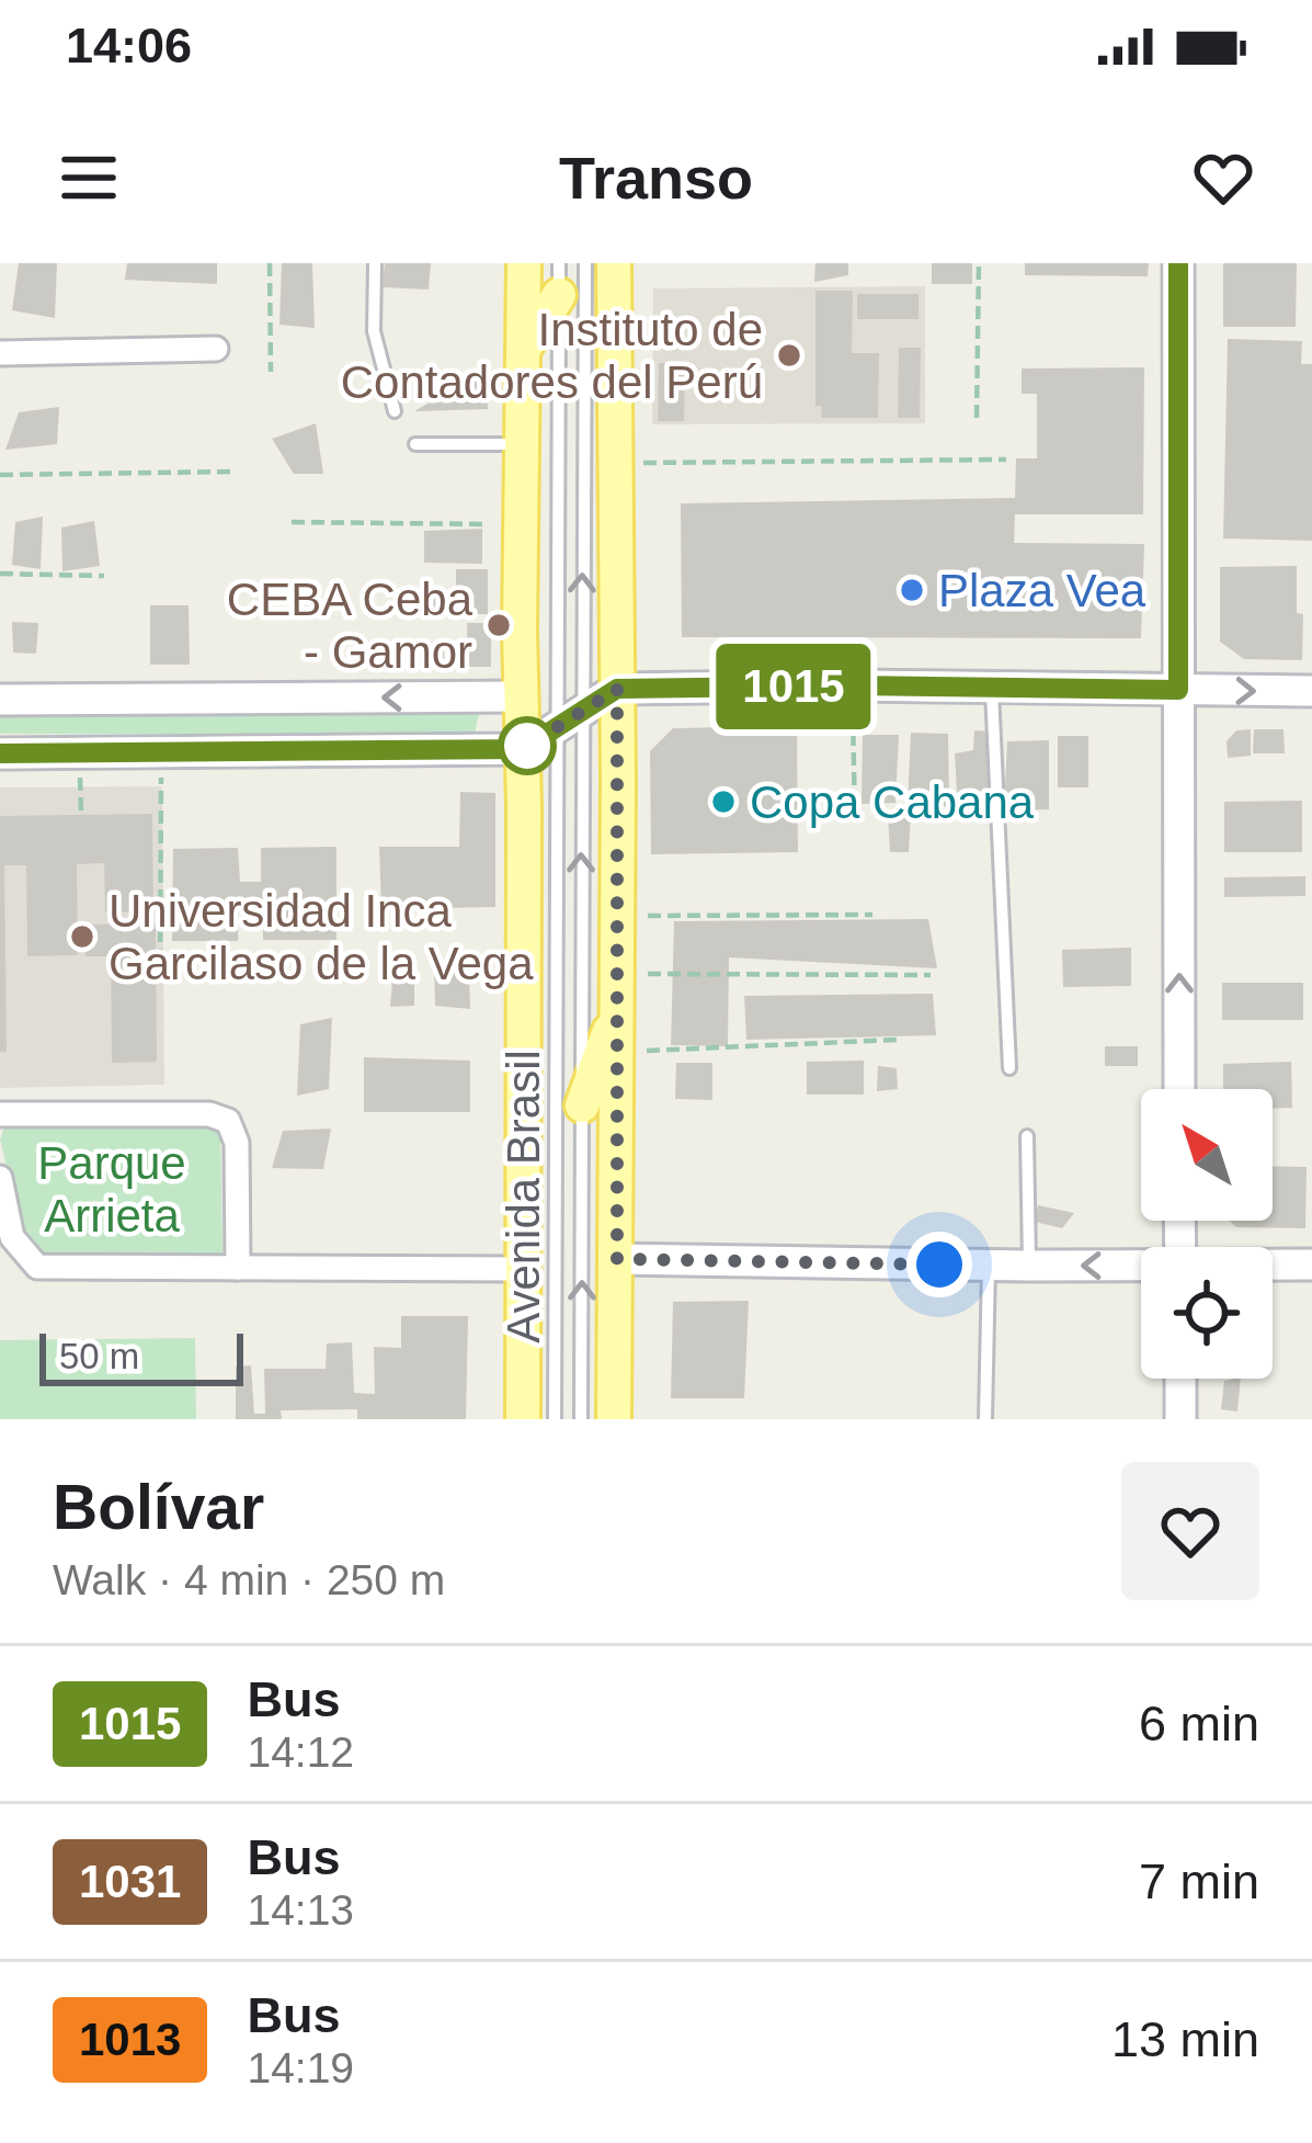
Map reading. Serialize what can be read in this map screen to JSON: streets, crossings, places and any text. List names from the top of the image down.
{
  "streets": {
    "main road": ["Avenida Brasil"]
  },
  "parks": ["Parque Arrieta"],
  "places": [
    "Instituto de Contadores del Perú",
    "Plaza Vea",
    "CEBA Ceba - Gamor",
    "Copa Cabana",
    "Universidad Inca Garcilaso de la Vega"
  ],
  "lines": ["bus line 1015"],
  "scale_bar": "50 m",
  "north": "top left",
  "page": {
    "status": "14:06",
    "header": "Transo",
    "on_map": "1015",
    "scale": "50 m",
    "heading": ["Bolívar", "Walk · 4 min · 250 m"],
    "list": [
      {
        "mark": "1015",
        "name": "Bus",
        "note": "14:12",
        "value": "6 min"
      },
      {
        "mark": "1031",
        "name": "Bus",
        "note": "14:13",
        "value": "7 min"
      },
      {
        "mark": "1013",
        "name": "Bus",
        "note": "14:19",
        "value": "13 min"
      }
    ]
  }
}
